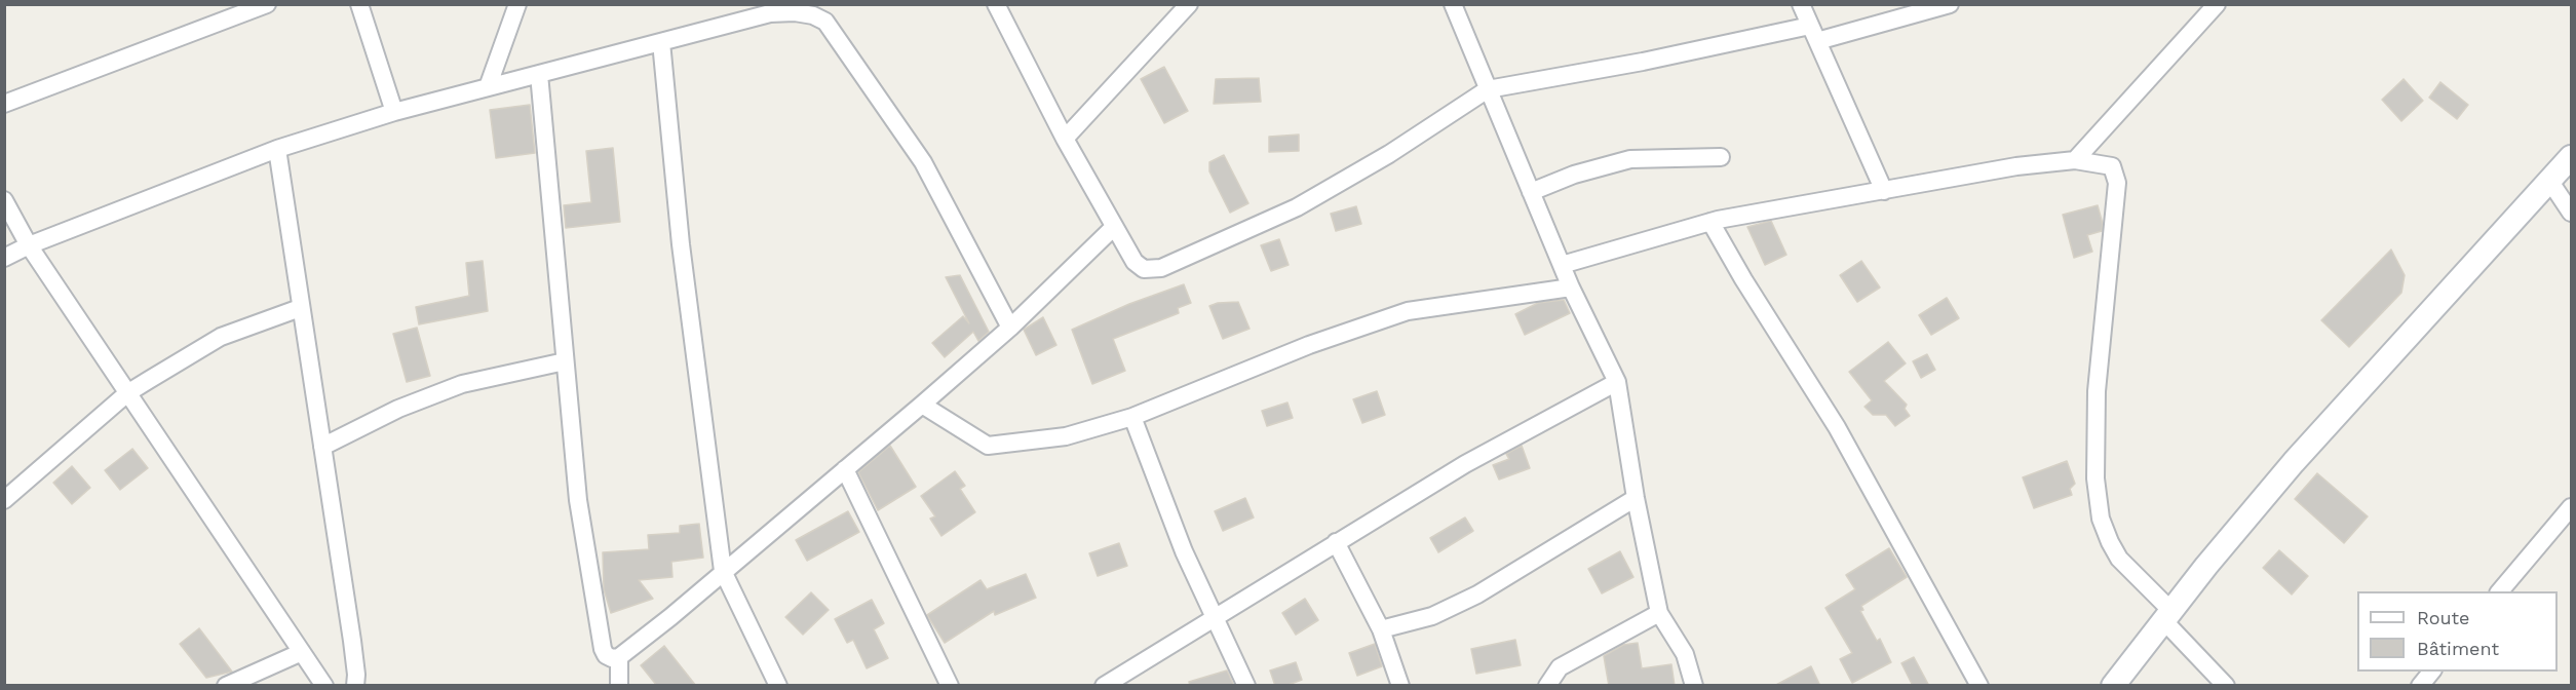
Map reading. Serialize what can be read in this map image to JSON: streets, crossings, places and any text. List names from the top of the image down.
{
  "legend": ["Route", "Bâtiment"]
}
